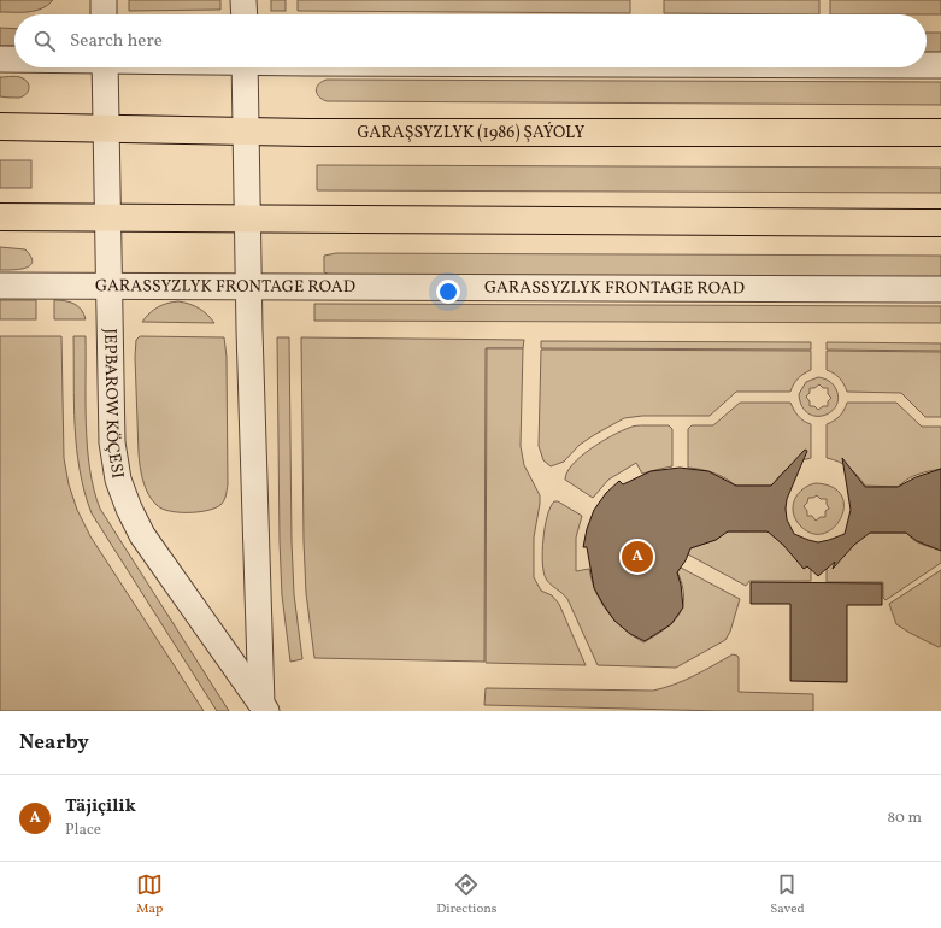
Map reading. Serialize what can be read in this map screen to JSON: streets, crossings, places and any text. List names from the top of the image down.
{
  "streets": {
    "main road": ["GARAŞSYZLYK (1986) ŞAÝOLY"],
    "street": ["GARASSYZLYK FRONTAGE ROAD", "JEPBAROW KÖÇESI"]
  },
  "crossings": [
    ["GARAŞSYZLYK (1986) ŞAÝOLY", "JEPBAROW KÖÇESI"],
    ["GARASSYZLYK FRONTAGE ROAD", "JEPBAROW KÖÇESI"]
  ],
  "page": {
    "search": "Search here",
    "pins": "A",
    "heading": "Nearby",
    "list": [
      {
        "mark": "A",
        "name": "Täjiçilik",
        "note": "Place",
        "value": "80 m"
      }
    ],
    "nav": ["Map", "Directions", "Saved"]
  }
}
